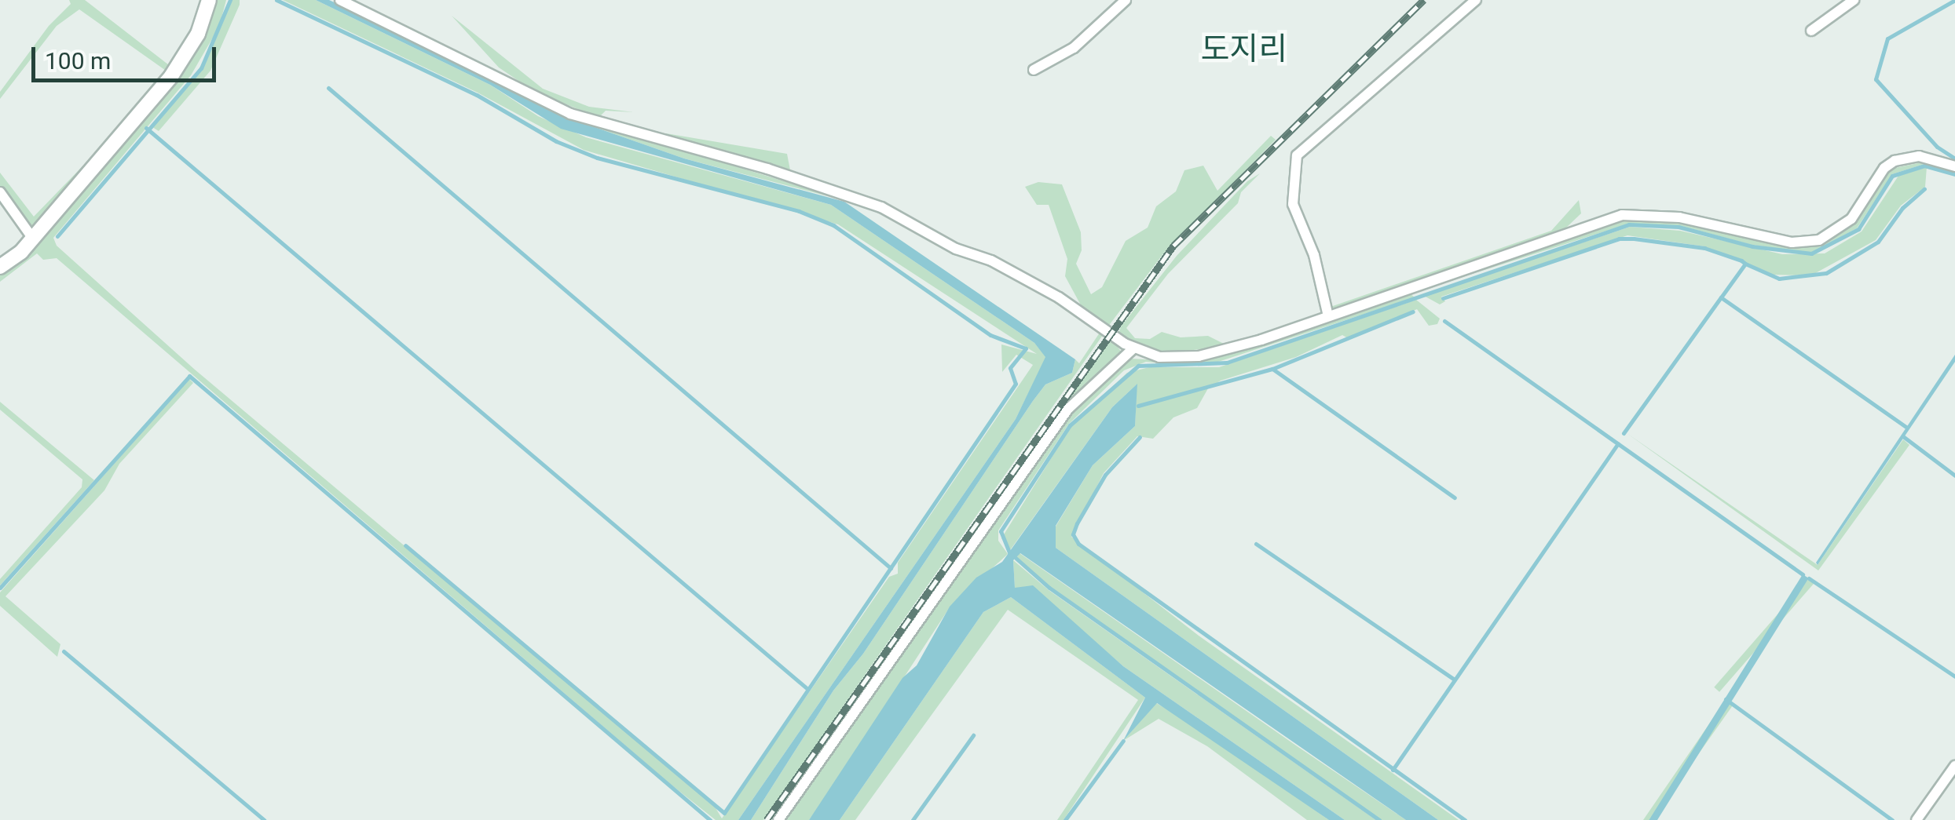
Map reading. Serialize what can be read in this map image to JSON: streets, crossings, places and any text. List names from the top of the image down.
{
  "districts": ["도지리"],
  "scale_bar": "100 m"
}
